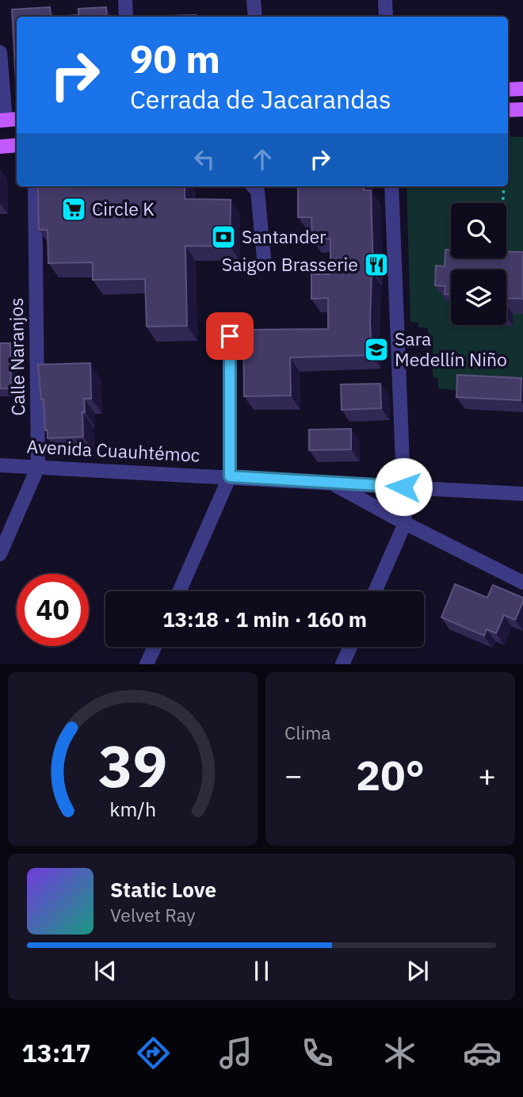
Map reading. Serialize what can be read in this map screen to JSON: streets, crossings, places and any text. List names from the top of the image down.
{
  "streets": {
    "street": ["Calle Naranjos", "Avenida Cuauhtémoc"]
  },
  "crossings": [
    ["Calle Naranjos", "Avenida Cuauhtémoc"]
  ],
  "places": {
    "supermarket": ["Circle K"],
    "bank": ["Santander"],
    "restaurant": ["Saigon Brasserie"],
    "school or university": ["Sara Medellín Niño"]
  },
  "page": {
    "turn": ["90 m", "Cerrada de Jacarandas"],
    "limit": "40",
    "trip": "13:18 · 1 min · 160 m",
    "tile": "Clima",
    "heat": ["−", "20°", "+"],
    "song": ["Static Love", "Velvet Ray"],
    "tabs": "13:17",
    "gauge": ["39", "km/h"]
  }
}
